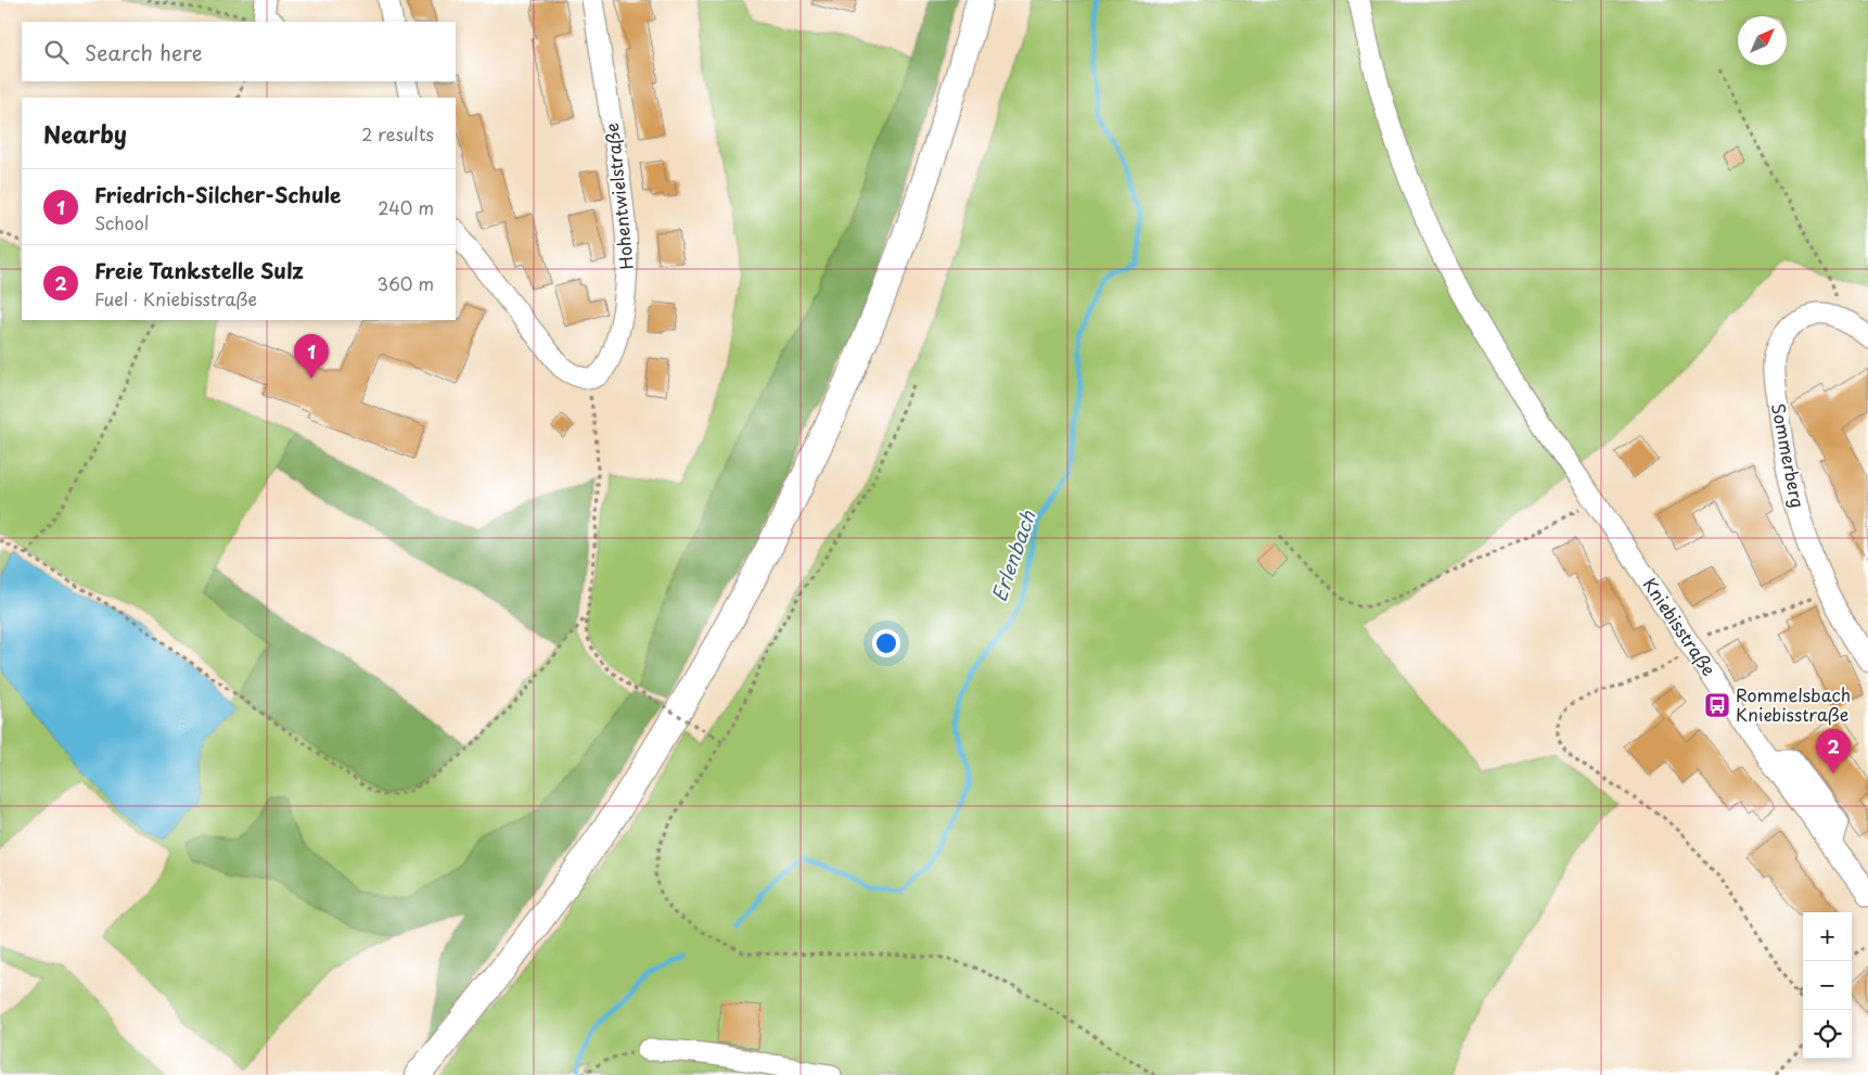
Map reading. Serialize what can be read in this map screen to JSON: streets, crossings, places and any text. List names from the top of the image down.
{
  "streets": {
    "street": ["Hohentwielstraße", "Sommerberg", "Kniebisstraße"]
  },
  "water": ["Erlenbach"],
  "places": {
    "bus stop": ["Rommelsbach Kniebisstraße"]
  },
  "north": "top right",
  "page": {
    "search": "Search here",
    "heading": ["Nearby", "2 results"],
    "list": [
      {
        "mark": "1",
        "name": "Friedrich-Silcher-Schule",
        "note": "School",
        "value": "240 m"
      },
      {
        "mark": "2",
        "name": "Freie Tankstelle Sulz",
        "note": "Fuel · Kniebisstraße",
        "value": "360 m"
      }
    ],
    "pins": ["1", "2"],
    "map_buttons": ["+", "−"]
  }
}
